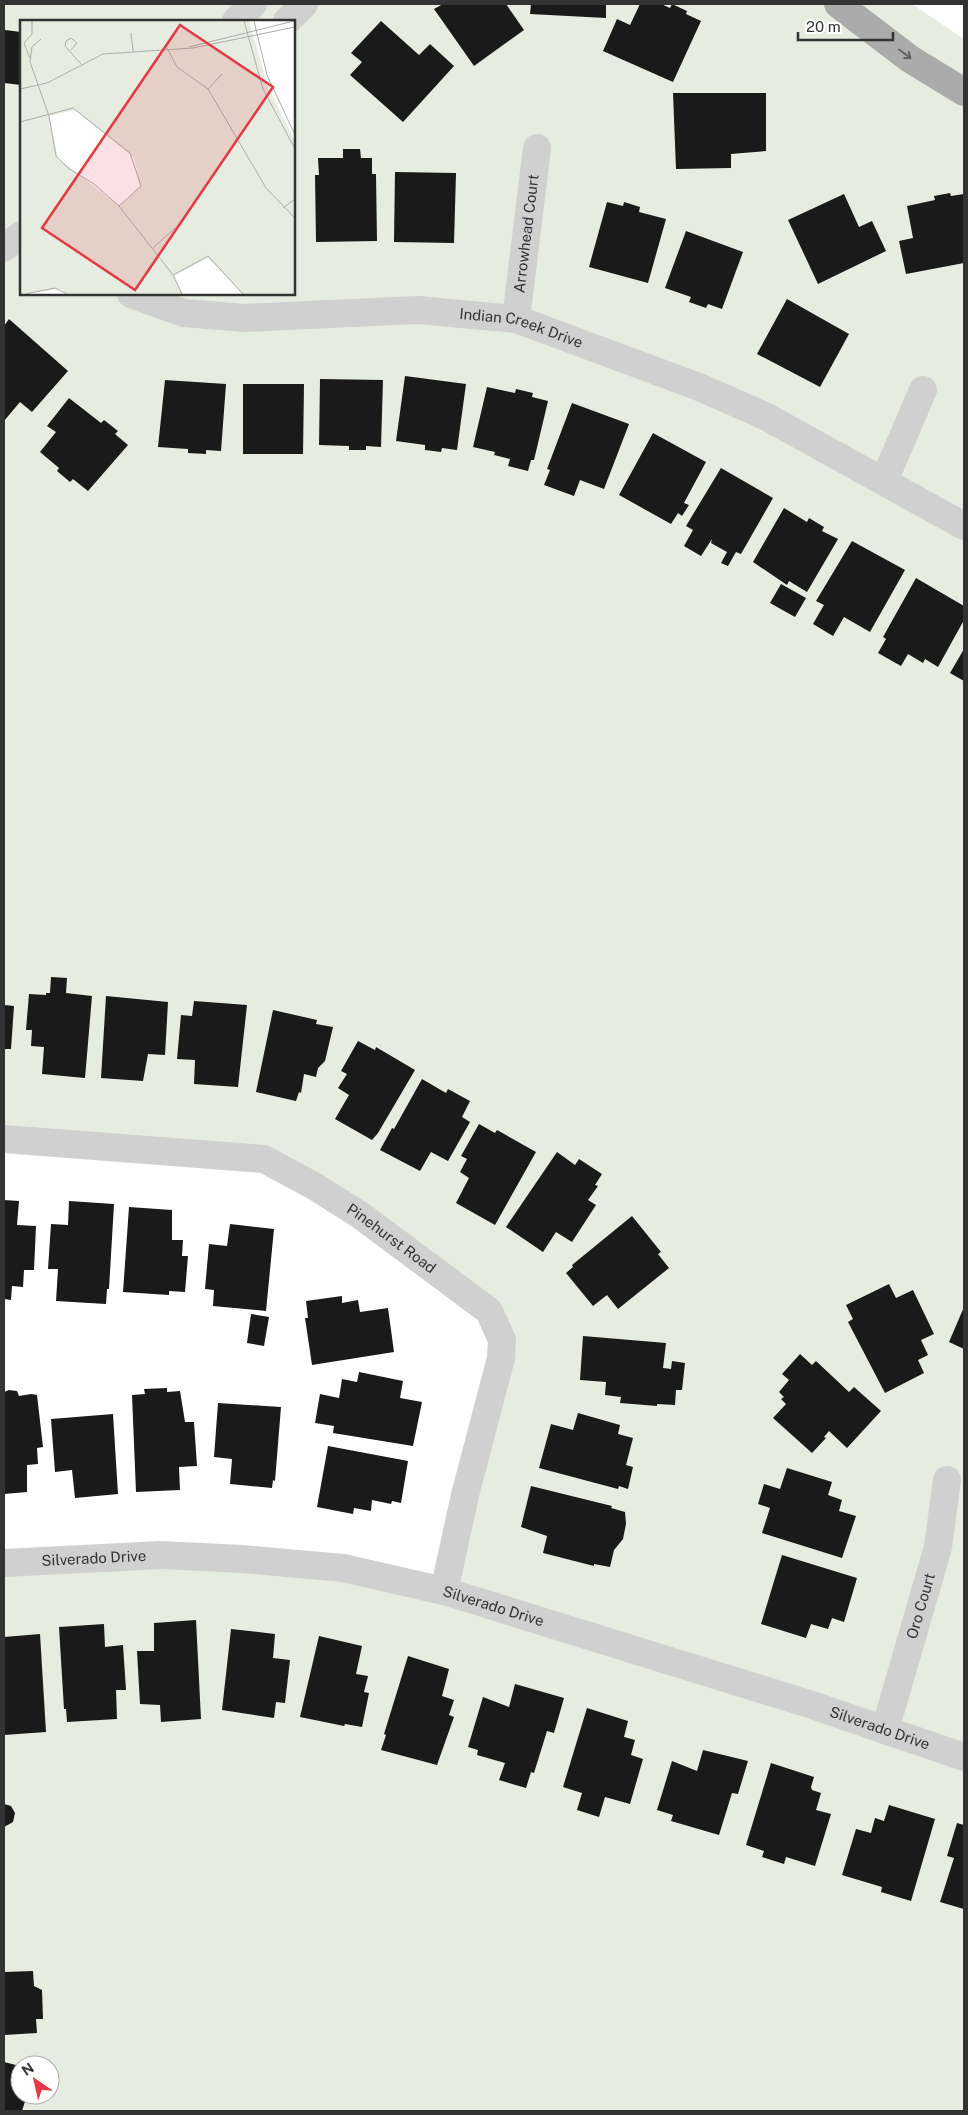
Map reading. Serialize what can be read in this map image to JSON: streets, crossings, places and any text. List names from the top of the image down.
{
  "streets": {
    "street": [
      "Arrowhead Court",
      "Indian Creek Drive",
      "Pinehurst Road",
      "Silverado Drive",
      "Oro Court"
    ]
  },
  "crossings": [
    ["Arrowhead Court", "Indian Creek Drive"],
    ["Pinehurst Road", "Silverado Drive"],
    ["Silverado Drive", "Oro Court"]
  ],
  "scale_bar": "20 m",
  "north": "top left"
}
